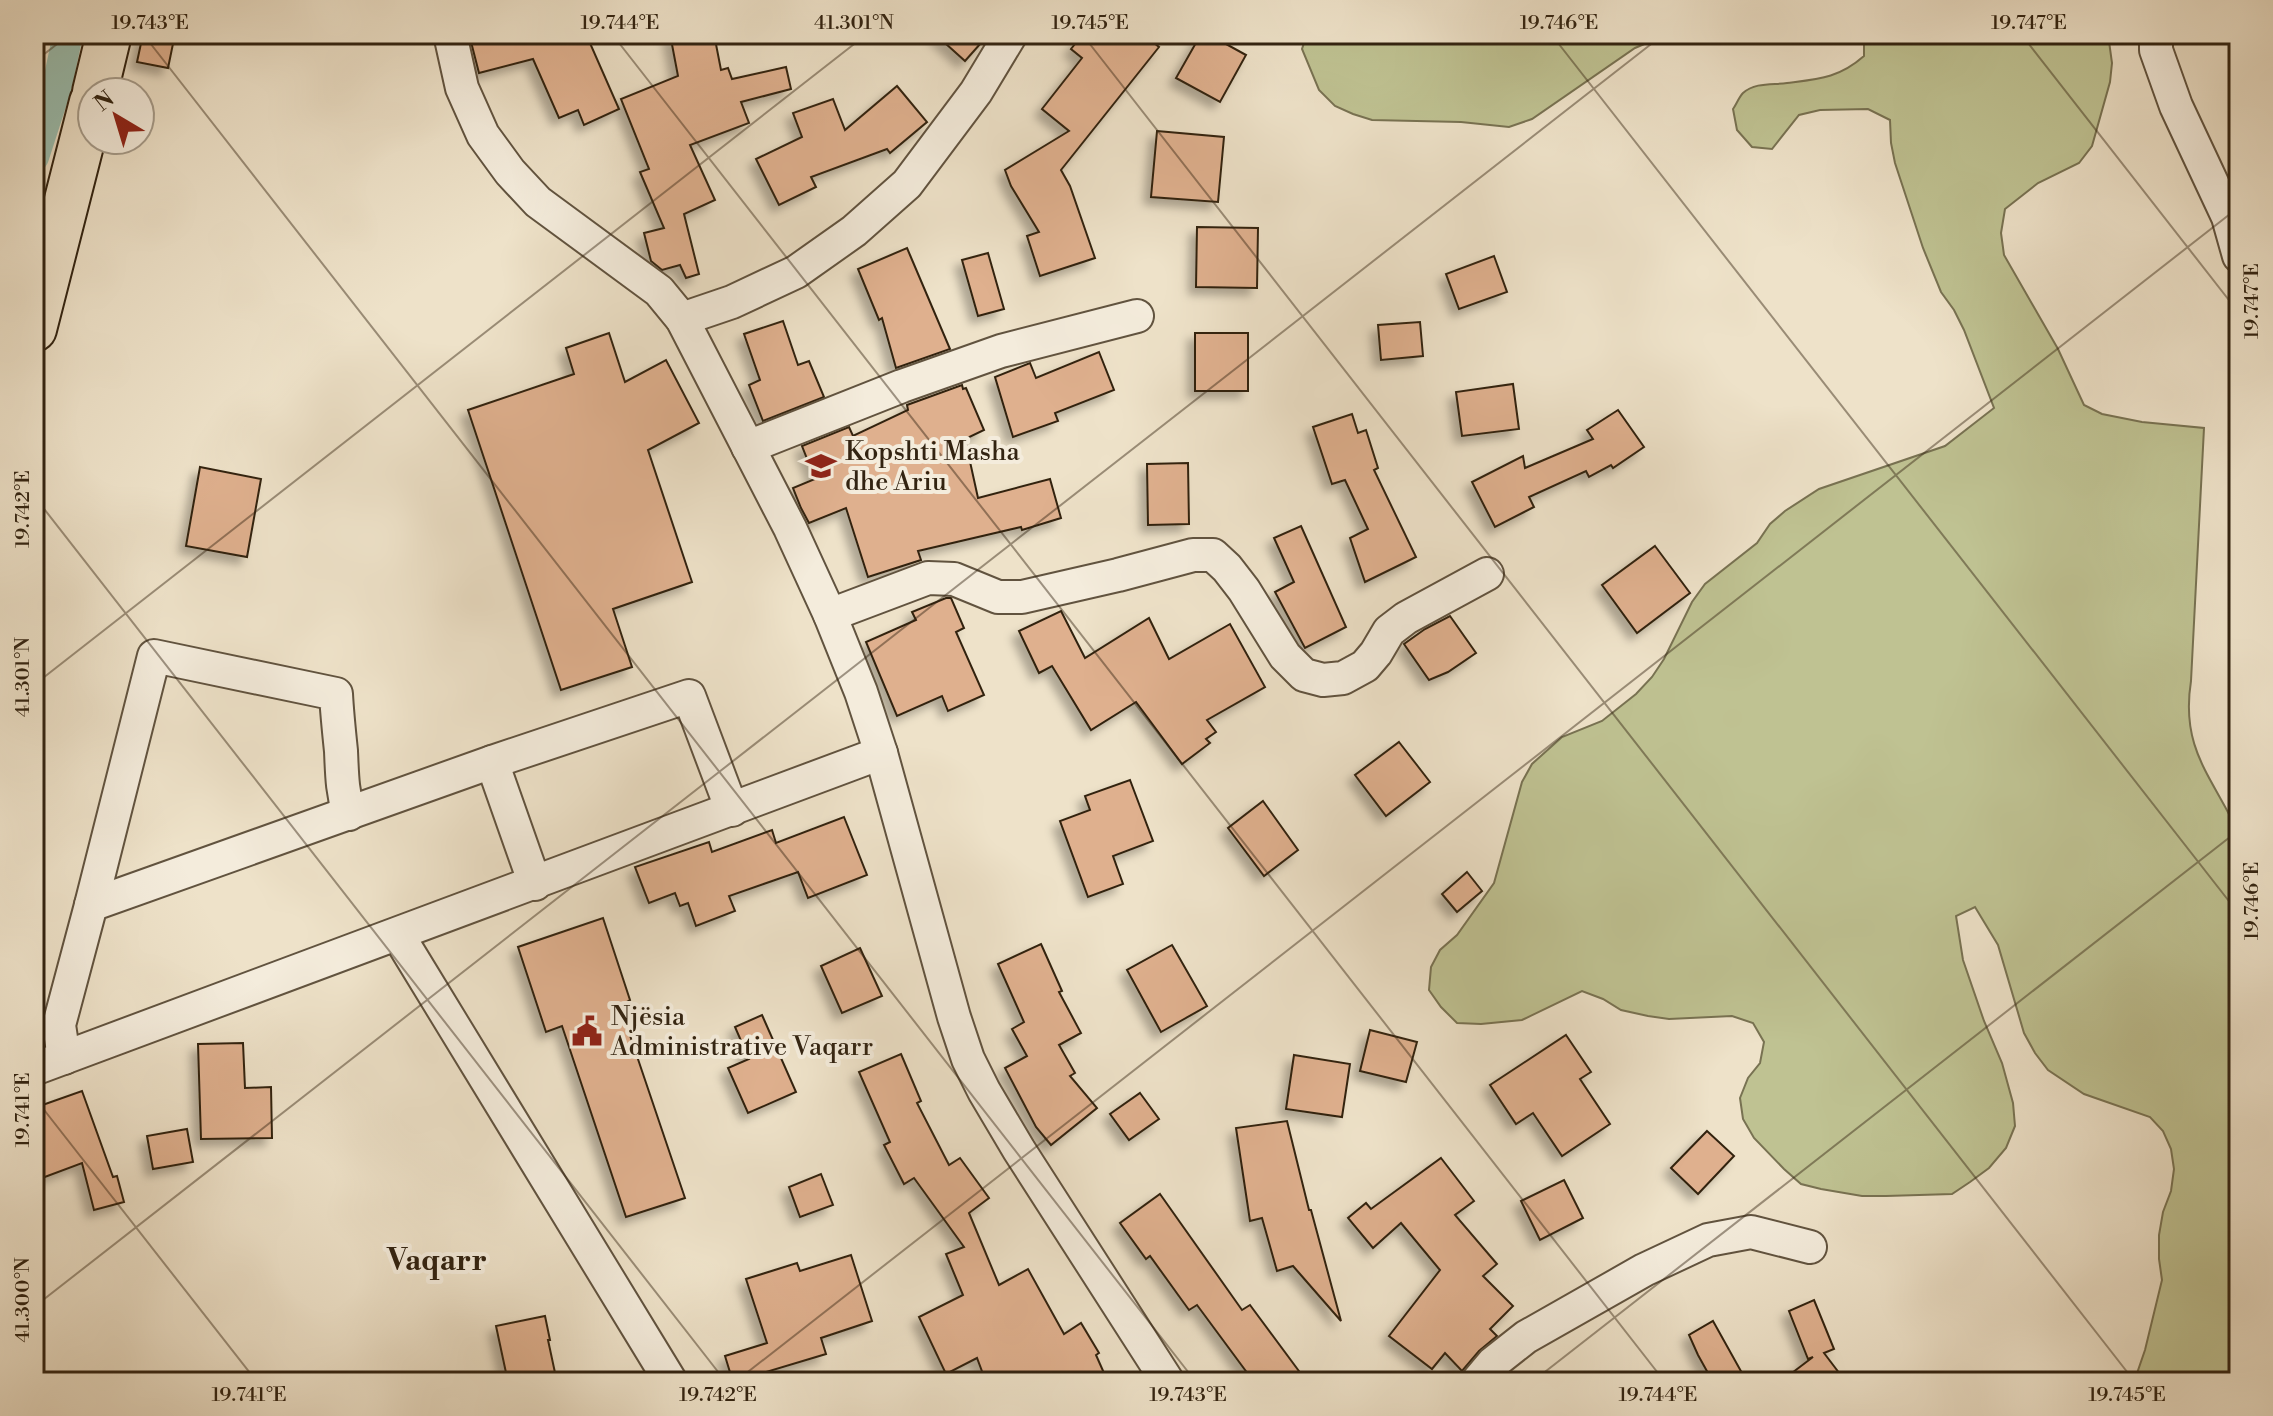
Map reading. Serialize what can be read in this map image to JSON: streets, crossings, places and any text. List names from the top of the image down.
{
  "districts": ["Vaqarr"],
  "places": {
    "school or university": ["Kopshti Masha dhe Ariu"],
    "public building": ["Njësia Administrative Vaqarr"]
  },
  "north": "top left",
  "coordinates": [
    "19.743°E",
    "19.744°E",
    "41.301°N",
    "19.745°E",
    "19.746°E",
    "19.747°E",
    "19.742°E",
    "19.741°E",
    "41.300°N"
  ]
}
